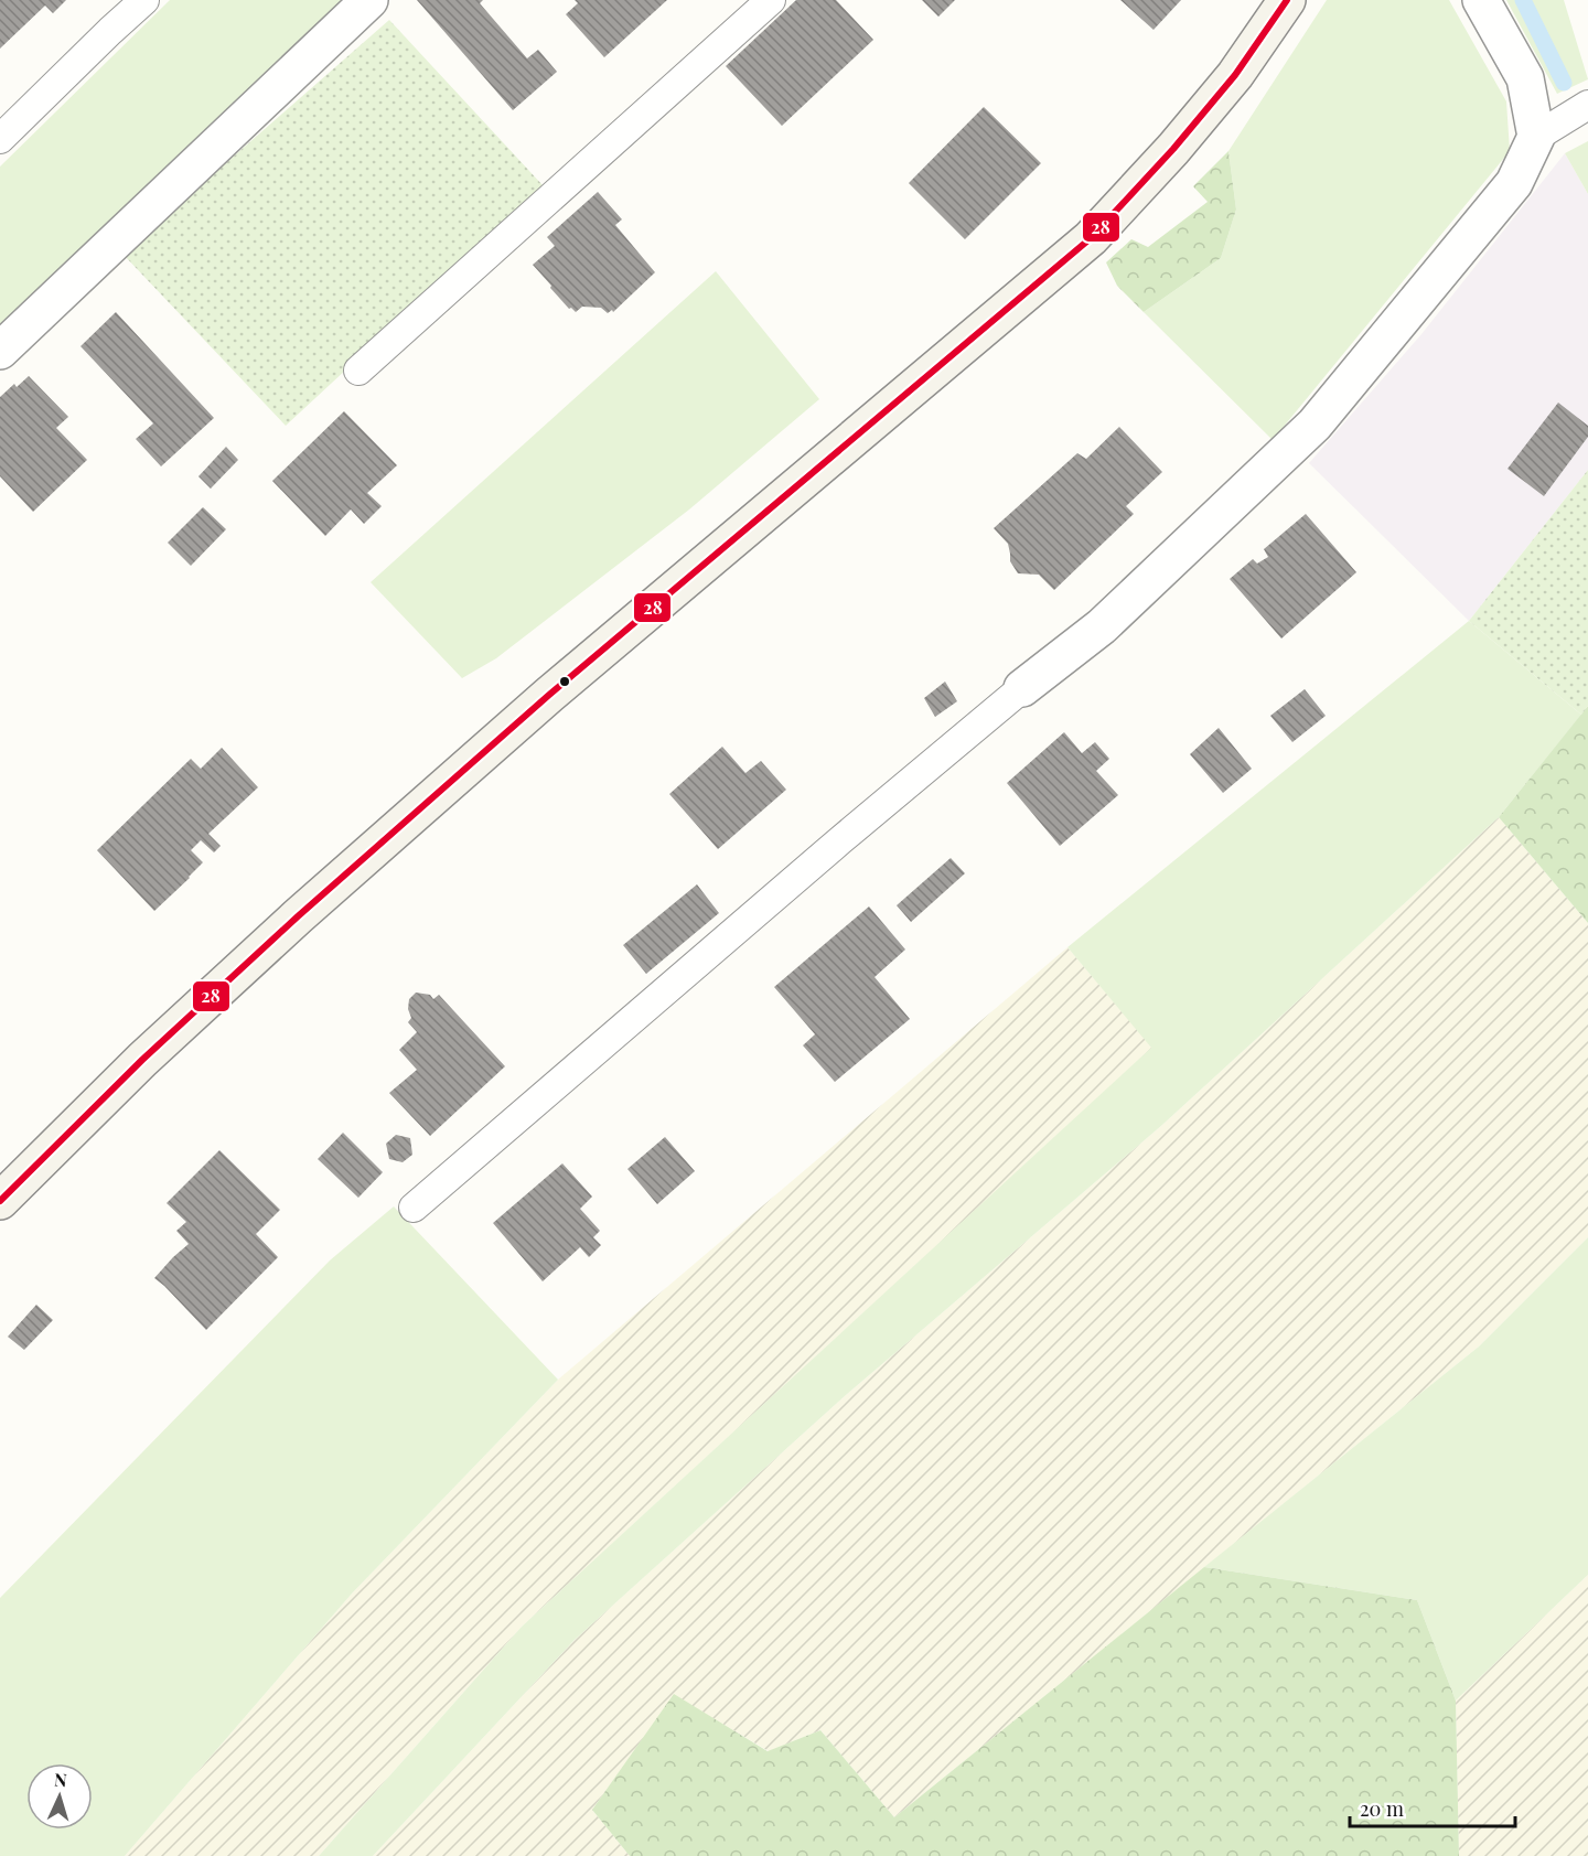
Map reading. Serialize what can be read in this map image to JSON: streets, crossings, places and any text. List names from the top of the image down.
{
  "lines": ["transit line 28"],
  "scale_bar": "20 m",
  "north": "top"
}
